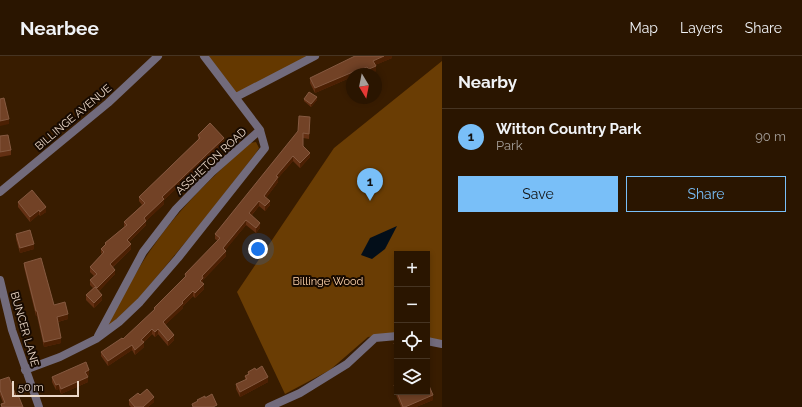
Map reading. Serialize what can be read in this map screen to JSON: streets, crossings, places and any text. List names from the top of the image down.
{
  "streets": {
    "street": ["BILLINGE AVENUE", "ASSHETON ROAD", "BUNCER LANE"]
  },
  "crossings": [
    ["ASSHETON ROAD", "BUNCER LANE"]
  ],
  "parks": ["Billinge Wood"],
  "scale_bar": "50 m",
  "north": "bottom",
  "page": {
    "header": "Nearbee",
    "nav": ["Map", "Layers", "Share"],
    "heading": "Nearby",
    "list": [
      {
        "mark": "1",
        "name": "Witton Country Park",
        "note": "Park",
        "value": "90 m"
      }
    ],
    "buttons": ["Save", "Share"],
    "pins": "1",
    "map_buttons": ["+", "−"],
    "scale": "50 m"
  }
}
